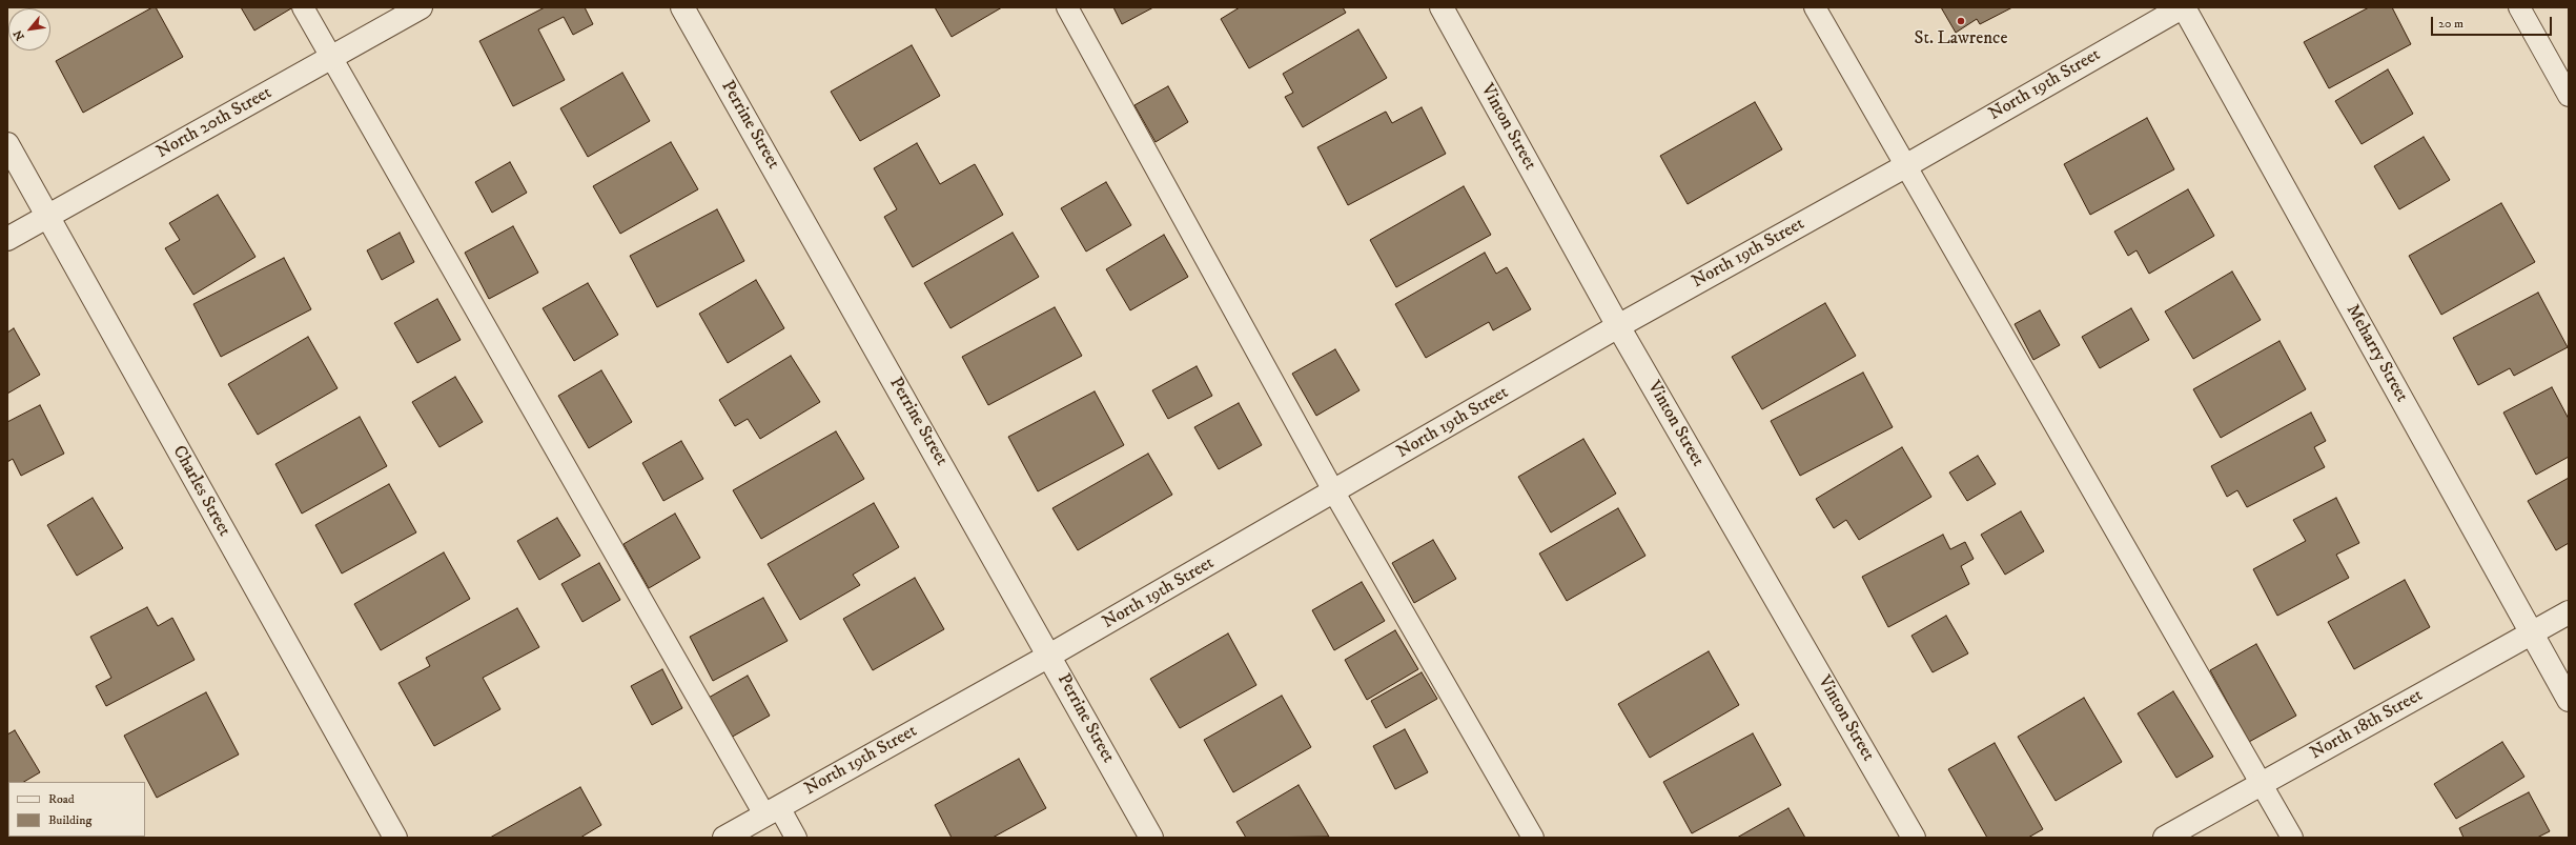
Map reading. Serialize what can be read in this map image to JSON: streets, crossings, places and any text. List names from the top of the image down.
{
  "streets": {
    "street": [
      "North 19th Street",
      "North 20th Street",
      "Perrine Street",
      "Vinton Street",
      "Meharry Street",
      "Charles Street",
      "North 18th Street"
    ]
  },
  "crossings": [
    ["North 19th Street", "Perrine Street"],
    ["North 19th Street", "Vinton Street"],
    ["North 19th Street", "Meharry Street"],
    ["North 20th Street", "Charles Street"],
    ["Meharry Street", "North 18th Street"]
  ],
  "places": ["St. Lawrence"],
  "legend": ["Road", "Building"],
  "scale_bar": "20 m",
  "north": "bottom left"
}
